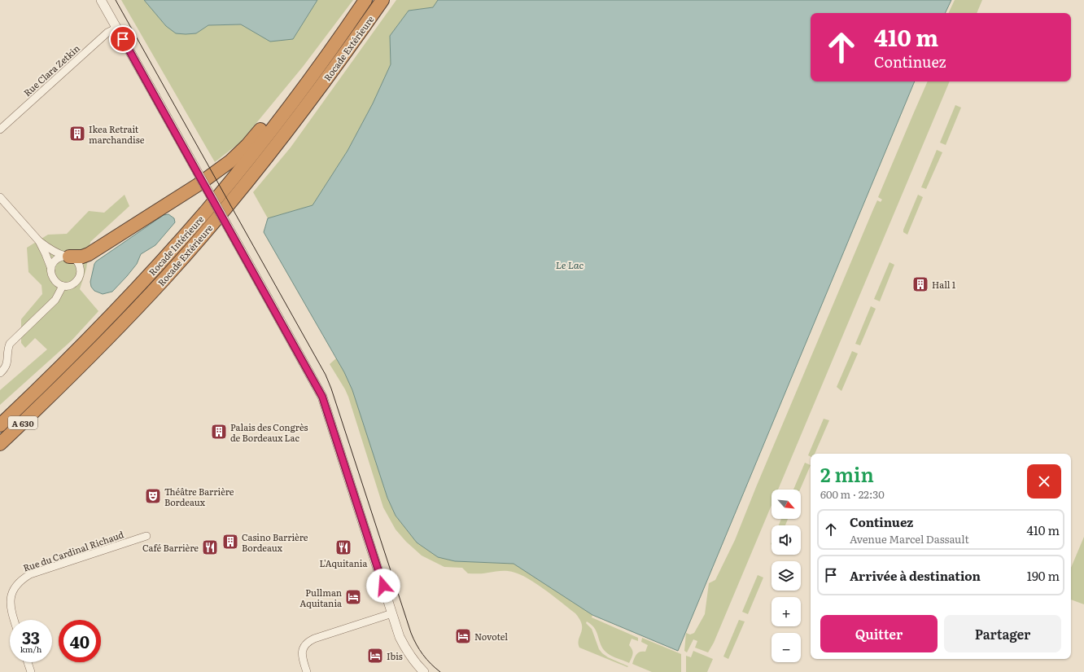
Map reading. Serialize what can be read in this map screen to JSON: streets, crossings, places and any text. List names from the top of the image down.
{
  "streets": {
    "highway": ["Rocade Extérieure", "Rocade Intérieure", "A 630"],
    "street": ["Rue Clara Zetkin", "Rue du Cardinal Richaud"]
  },
  "water": ["Le Lac"],
  "places": {
    "building": [
      "Ikea Retrait marchandise",
      "Hall 1",
      "Palais des Congrès de Bordeaux Lac",
      "Casino Barrière Bordeaux"
    ],
    "theatre": ["Théâtre Barrière Bordeaux"],
    "restaurant": ["Café Barrière", "L'Aquitania"],
    "hotel": ["Pullman Aquitania", "Novotel", "Ibis"]
  },
  "north": "bottom right",
  "page": {
    "turn": ["410 m", "Continuez"],
    "heading": ["2 min", "600 m · 22:30"],
    "map_buttons": ["+", "−"],
    "list": [
      {
        "name": "Continuez",
        "note": "Avenue Marcel Dassault",
        "value": "410 m"
      },
      {
        "name": "Arrivée à destination",
        "value": "190 m"
      }
    ],
    "buttons": ["Quitter", "Partager"],
    "speed": "33 km/h",
    "limit": "40"
  }
}
